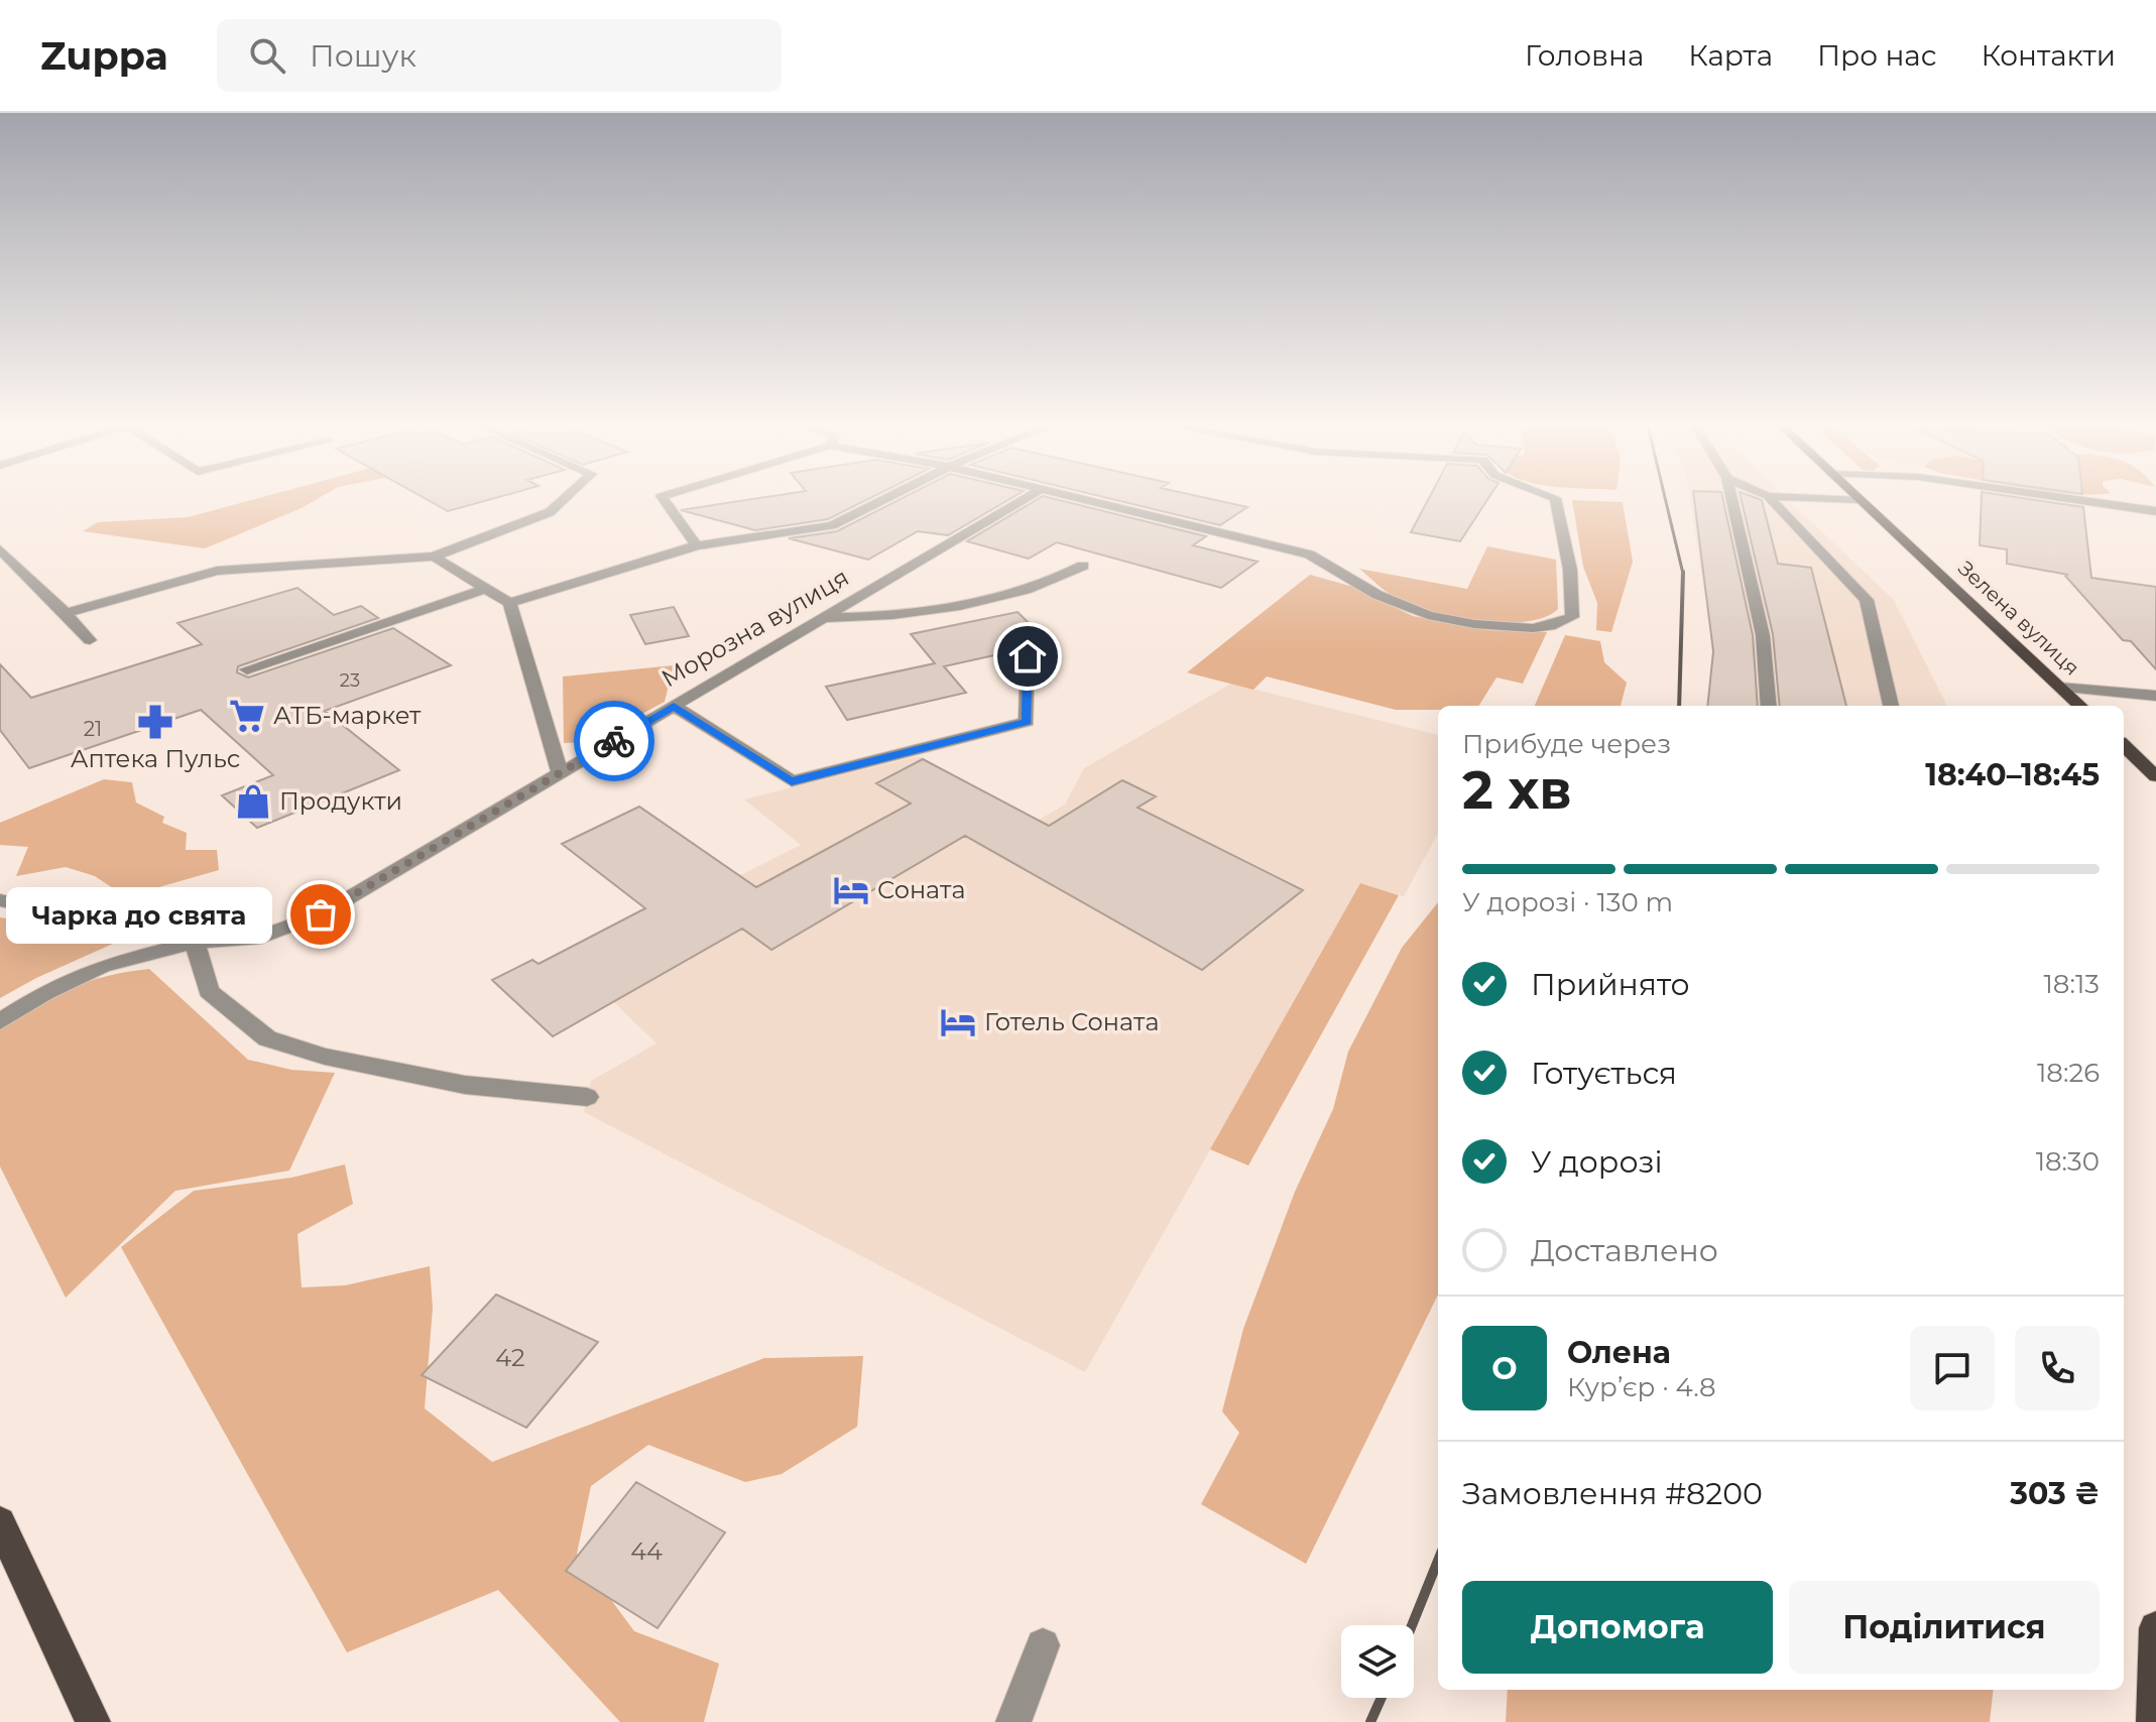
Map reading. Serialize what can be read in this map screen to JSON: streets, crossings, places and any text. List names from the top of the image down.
{
  "streets": {
    "main road": ["Зелена вулиця"],
    "street": ["Морозна вулиця"]
  },
  "places": {
    "supermarket": ["АТБ-маркет"],
    "pharmacy": ["Аптека Пульс"],
    "shop": ["Продукти"],
    "hotel": ["Соната", "Готель Соната"],
    "other": ["Чарка до свята"]
  },
  "house_numbers": [
    "23",
    "21",
    "42",
    "44"
  ],
  "page": {
    "header": "Zuppa",
    "search": "Пошук",
    "nav": [
      "Головна",
      "Карта",
      "Про нас",
      "Контакти"
    ],
    "heading": ["2 хв", "Прибуде через", "18:40–18:45"],
    "panel": [
      "Олена",
      "Кур’єр · 4.8",
      "Замовлення #8200",
      "303 ₴"
    ],
    "bar": "У дорозі · 130 m",
    "bubble": "Чарка до свята",
    "list": [
      ["Прийнято", "18:13"],
      ["Готується", "18:26"],
      ["У дорозі", "18:30"],
      "Доставлено"
    ],
    "round": "О",
    "buttons": ["Допомога", "Поділитися"]
  }
}
